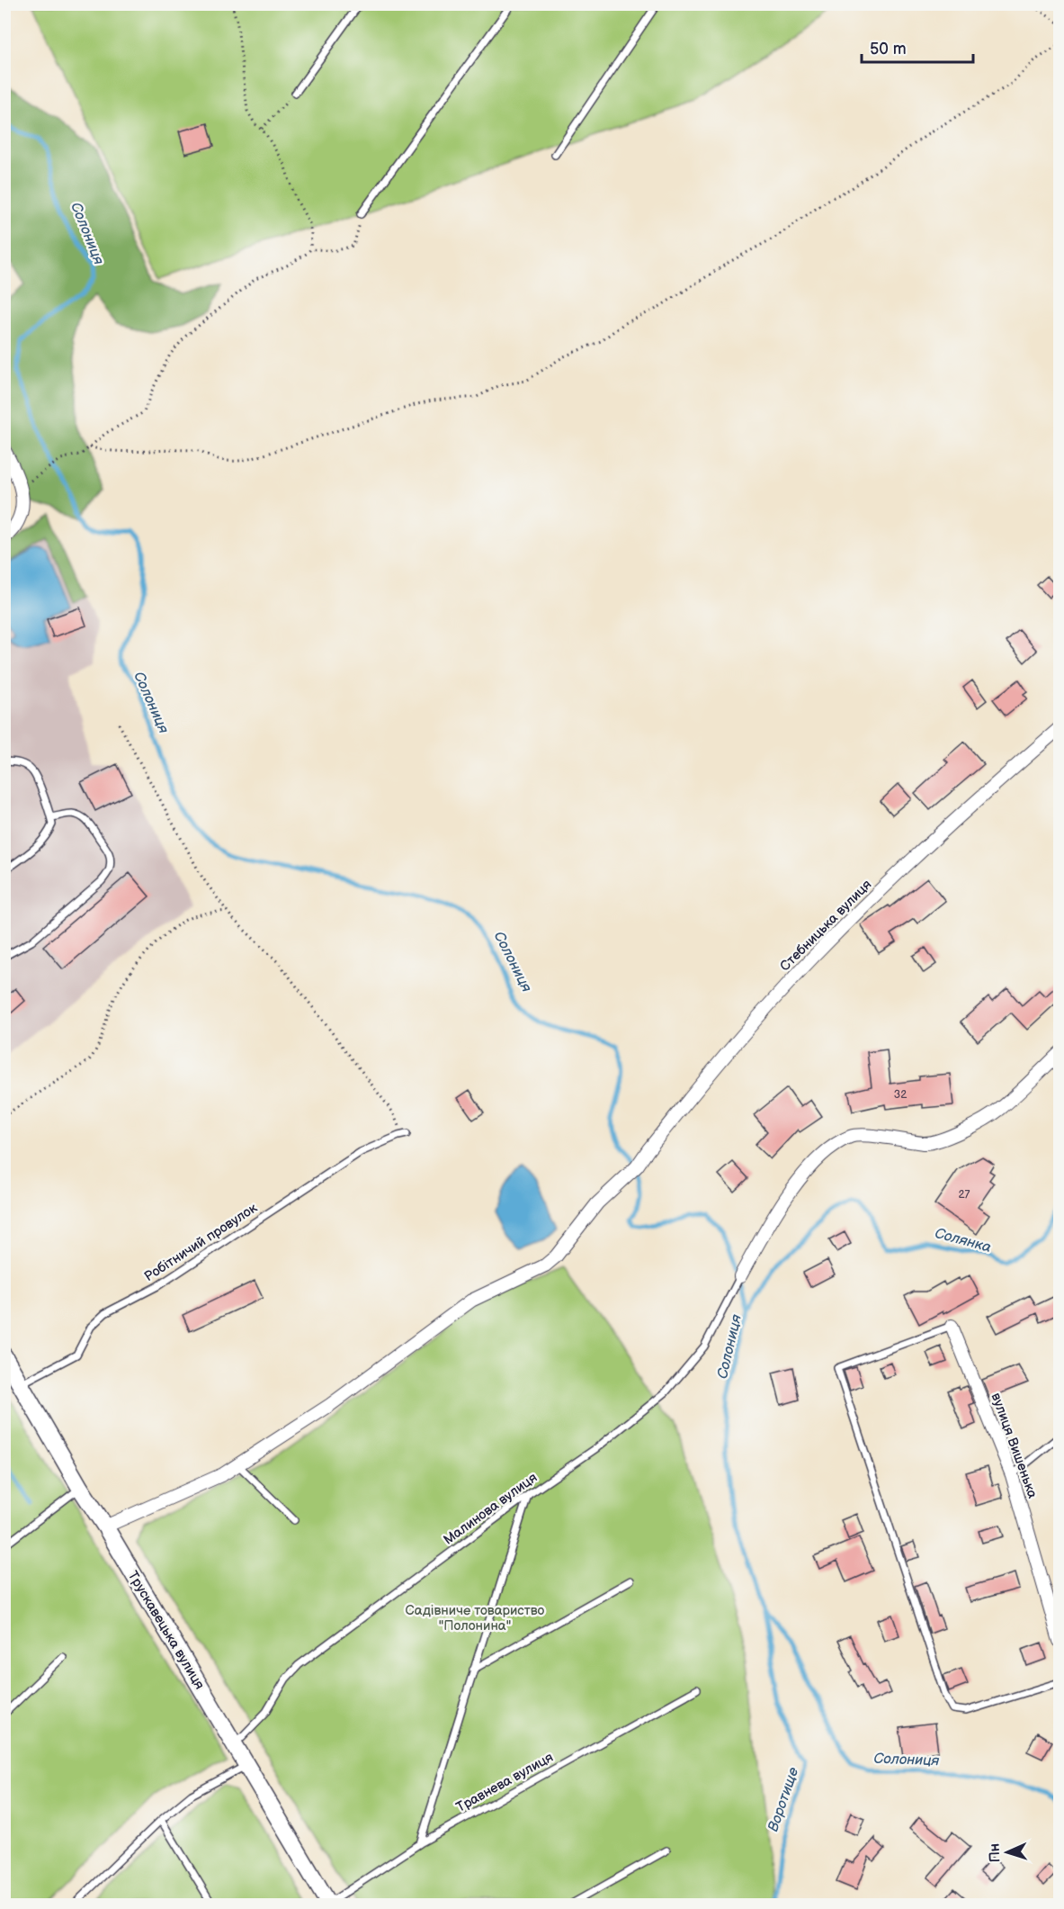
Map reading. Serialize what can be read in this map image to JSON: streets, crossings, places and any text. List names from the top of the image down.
{
  "streets": {
    "street": ["Стебницька вулиця", "вулиця Вишенька", "Трускавецька вулиця"],
    "lane": ["Робітничий провулок", "Малинова вулиця", "Травнева вулиця"]
  },
  "crossings": [
    ["Стебницька вулиця", "Трускавецька вулиця"],
    ["Робітничий провулок", "Трускавецька вулиця"],
    ["Малинова вулиця", "Трускавецька вулиця"],
    ["Трускавецька вулиця", "Травнева вулиця"]
  ],
  "water": ["Солониця", "Солянка", "Воротище"],
  "parks": ["Садівниче товариство \"Полонина\""],
  "house_numbers": ["32", "27"],
  "scale_bar": "50 m",
  "north": "left"
}
